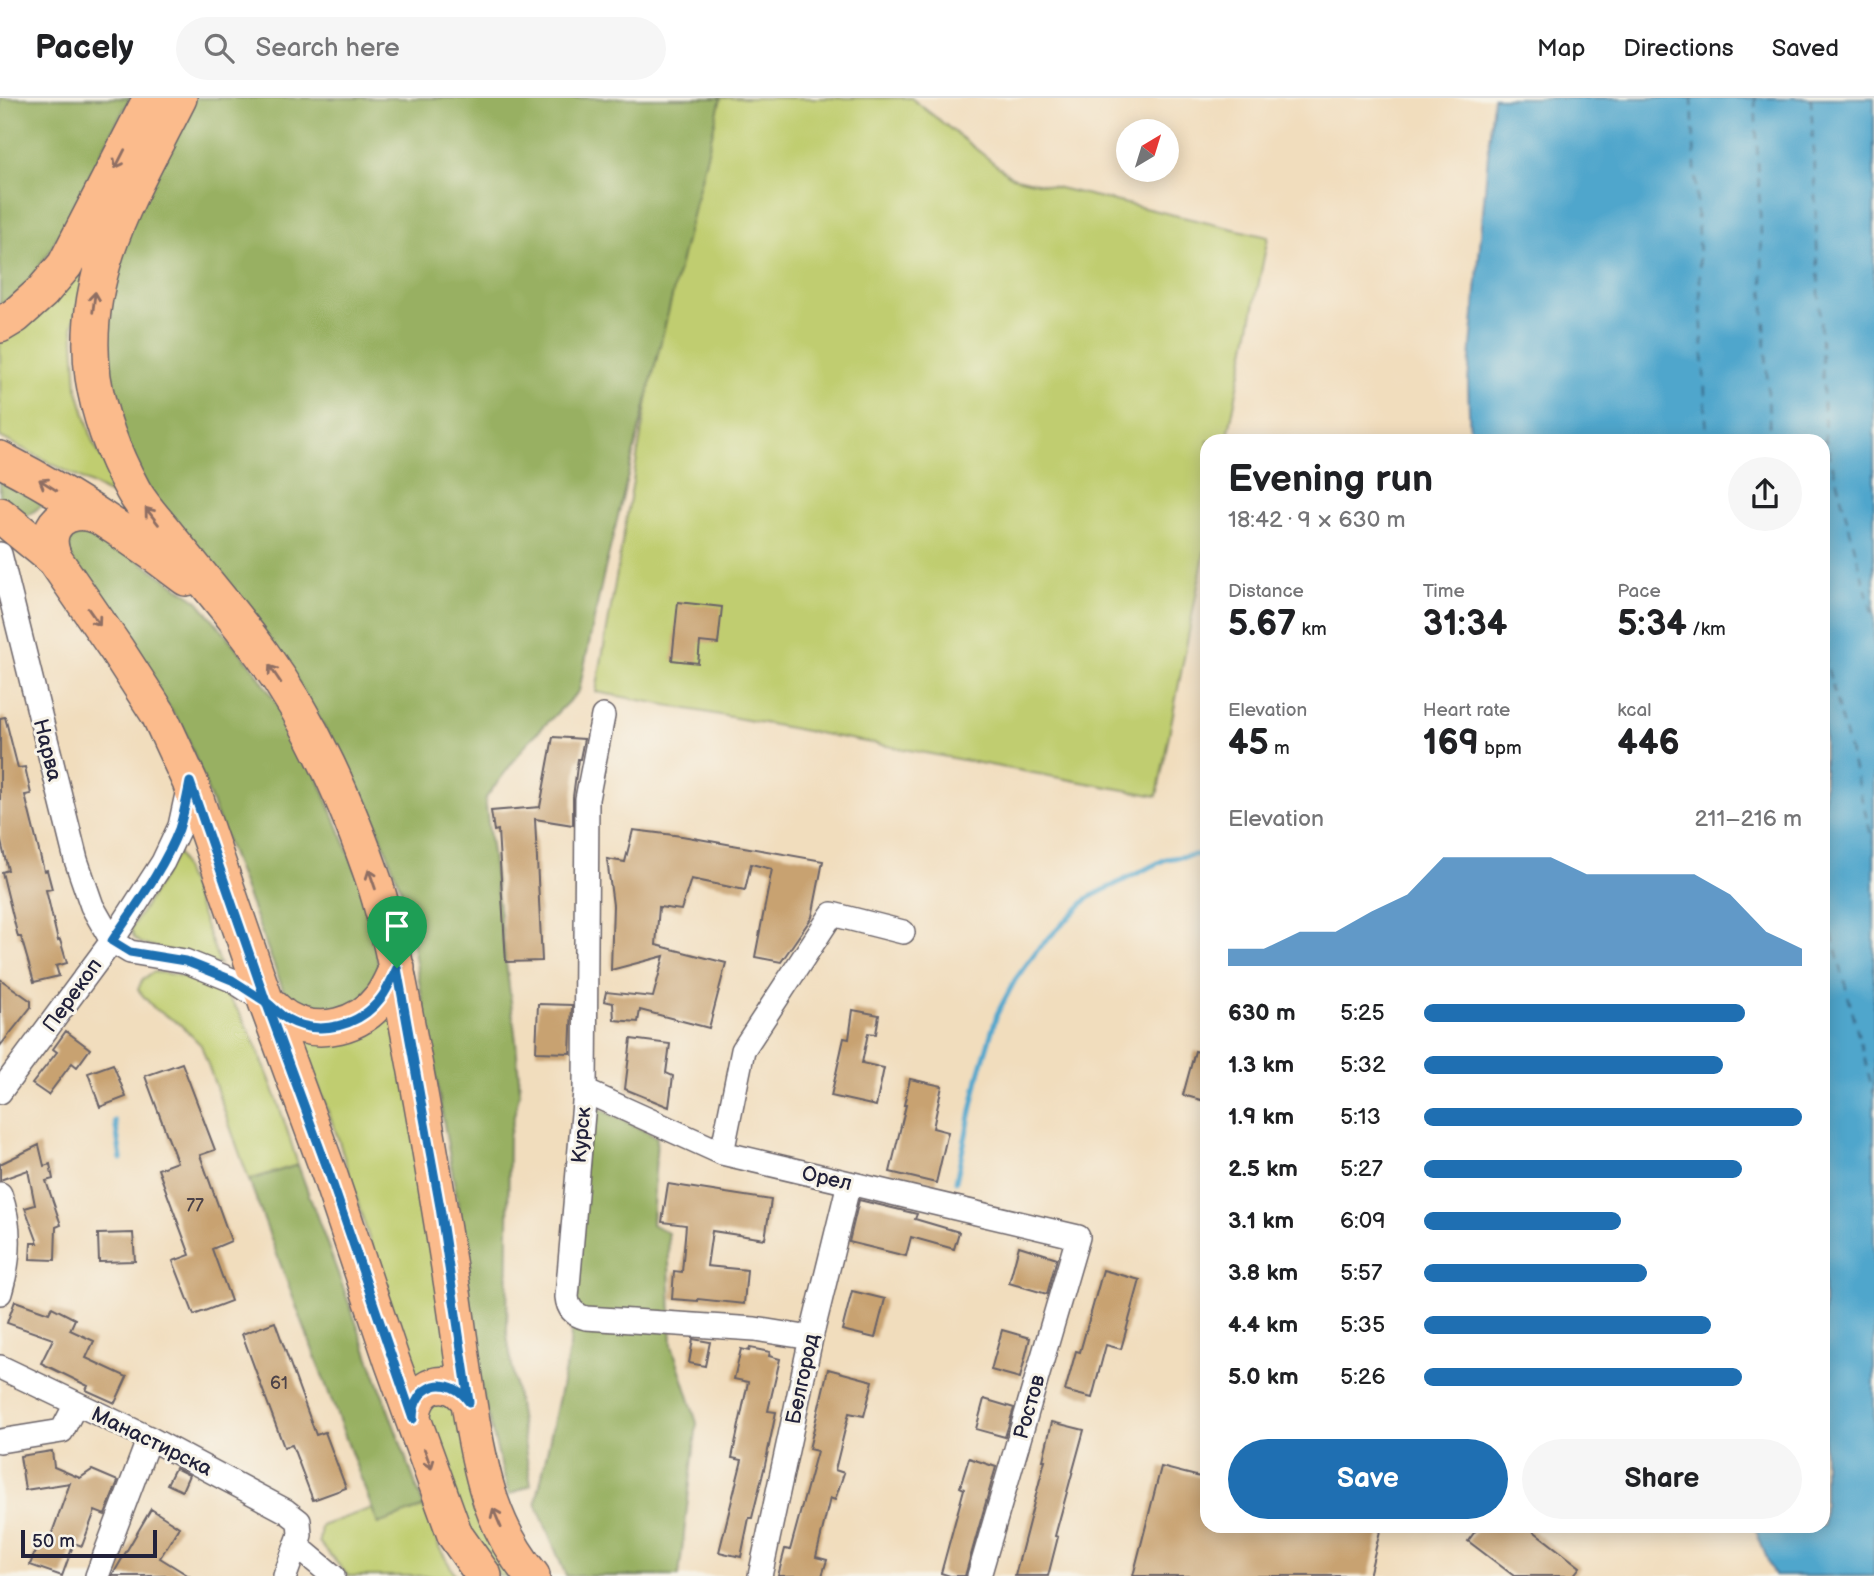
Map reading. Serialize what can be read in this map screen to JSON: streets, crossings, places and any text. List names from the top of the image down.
{
  "streets": {
    "street": [
      "Нарва",
      "Перекоп",
      "Курск",
      "Орел",
      "Белгород",
      "Ростов",
      "Манастирска"
    ]
  },
  "crossings": [
    ["Нарва", "Перекоп"],
    ["Курск", "Орел"],
    ["Курск", "Белгород"],
    ["Орел", "Белгород"],
    ["Орел", "Ростов"]
  ],
  "house_numbers": ["77", "61"],
  "scale_bar": "50 m",
  "north": "top right",
  "page": {
    "header": "Pacely",
    "search": "Search here",
    "nav": ["Map", "Directions", "Saved"],
    "heading": ["Evening run", "18:42 · 9 × 630 m"],
    "stats": [
      ["Distance", "5.67 km"],
      ["Time", "31:34"],
      ["Pace", "5:34 /km"],
      ["Elevation", "45 m"],
      ["Heart rate", "169 bpm"],
      ["kcal", "446"]
    ],
    "chart": ["Elevation", "211–216 m"],
    "list": [
      {
        "name": "630 m",
        "note": "5:25"
      },
      {
        "name": "1.3 km",
        "note": "5:32"
      },
      {
        "name": "1.9 km",
        "note": "5:13"
      },
      {
        "name": "2.5 km",
        "note": "5:27"
      },
      {
        "name": "3.1 km",
        "note": "6:09"
      },
      {
        "name": "3.8 km",
        "note": "5:57"
      },
      {
        "name": "4.4 km",
        "note": "5:35"
      },
      {
        "name": "5.0 km",
        "note": "5:26"
      }
    ],
    "buttons": ["Save", "Share"],
    "scale": "50 m"
  }
}
